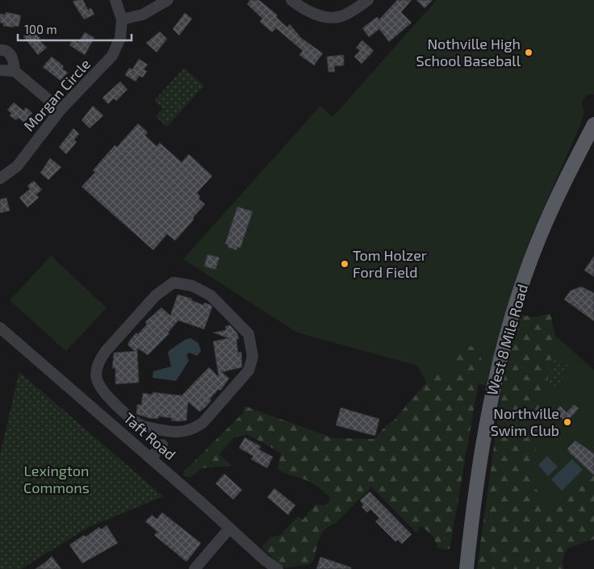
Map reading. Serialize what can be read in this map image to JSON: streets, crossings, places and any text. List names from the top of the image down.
{
  "streets": {
    "main road": ["West 8 Mile Road"],
    "street": ["Morgan Circle", "Taft Road"]
  },
  "parks": ["Lexington Commons"],
  "places": ["Nothville High School Baseball", "Tom Holzer Ford Field", "Northville Swim Club"],
  "scale_bar": "100 m"
}
